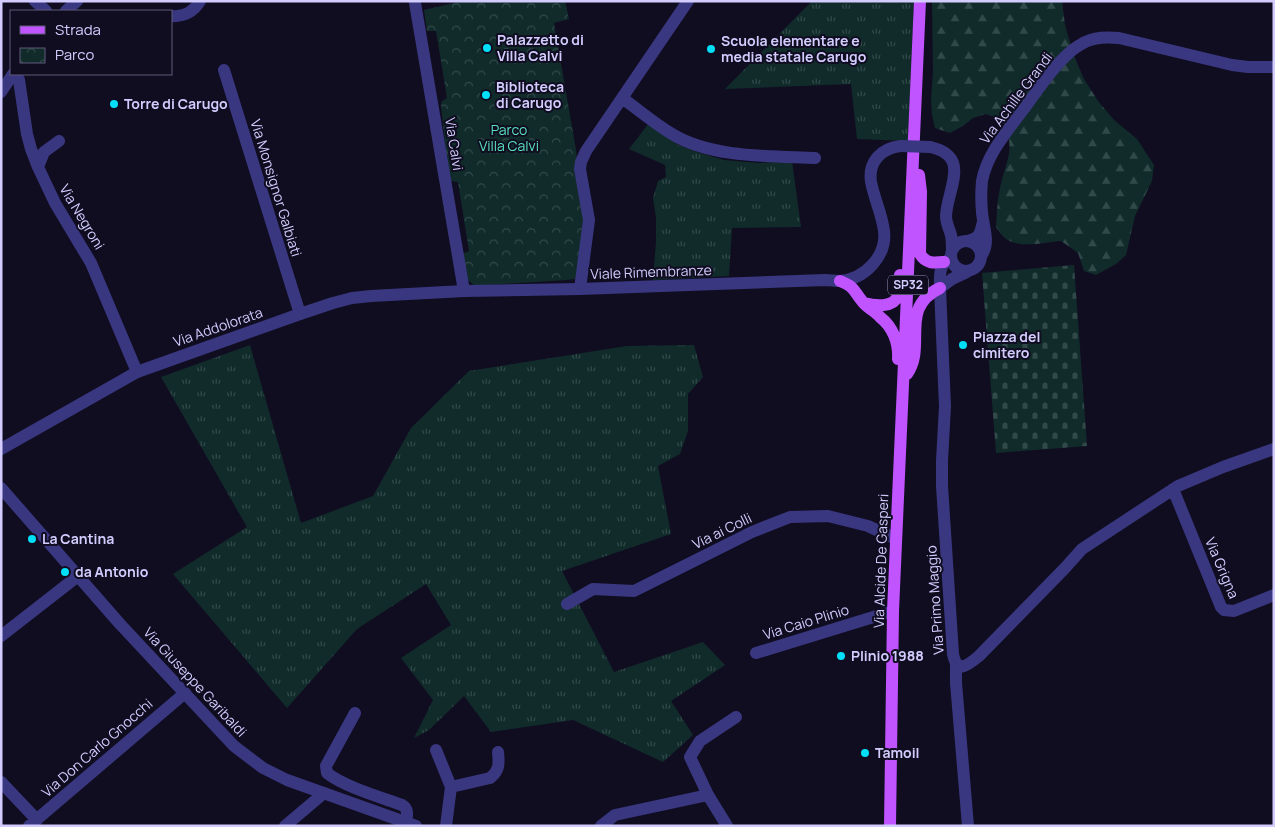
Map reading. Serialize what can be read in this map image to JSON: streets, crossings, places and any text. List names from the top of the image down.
{
  "streets": {
    "main road": ["SP32", "Via Alcide De Gasperi"],
    "street": [
      "Via Achille Grandi",
      "Via Calvi",
      "Via Monsignor Galbiati",
      "Via Negroni",
      "Viale Rimembranze",
      "Via Addolorata",
      "Via ai Colli",
      "Via Grigna",
      "Via Primo Maggio",
      "Via Caio Plinio",
      "Via Giuseppe Garibaldi",
      "Via Don Carlo Gnocchi"
    ]
  },
  "crossings": [
    ["Via Achille Grandi", "Via Primo Maggio"],
    ["Via Calvi", "Viale Rimembranze"],
    ["Via Calvi", "Via Addolorata"],
    ["Via Monsignor Galbiati", "Via Addolorata"],
    ["Via Negroni", "Via Addolorata"],
    ["Viale Rimembranze", "Via Addolorata"],
    ["SP32", "Via Alcide De Gasperi"],
    ["Via ai Colli", "Via Alcide De Gasperi"],
    ["Via Alcide De Gasperi", "Via Caio Plinio"],
    ["Via Grigna", "Via Primo Maggio"],
    ["Via Giuseppe Garibaldi", "Via Don Carlo Gnocchi"]
  ],
  "parks": ["Parco Villa Calvi"],
  "places": [
    "Palazzetto di Villa Calvi",
    "Scuola elementare e media statale Carugo",
    "Biblioteca di Carugo",
    "Torre di Carugo",
    "Piazza del cimitero",
    "La Cantina",
    "da Antonio",
    "Plinio 1988",
    "Tamoil"
  ],
  "legend": ["Strada", "Parco"]
}
